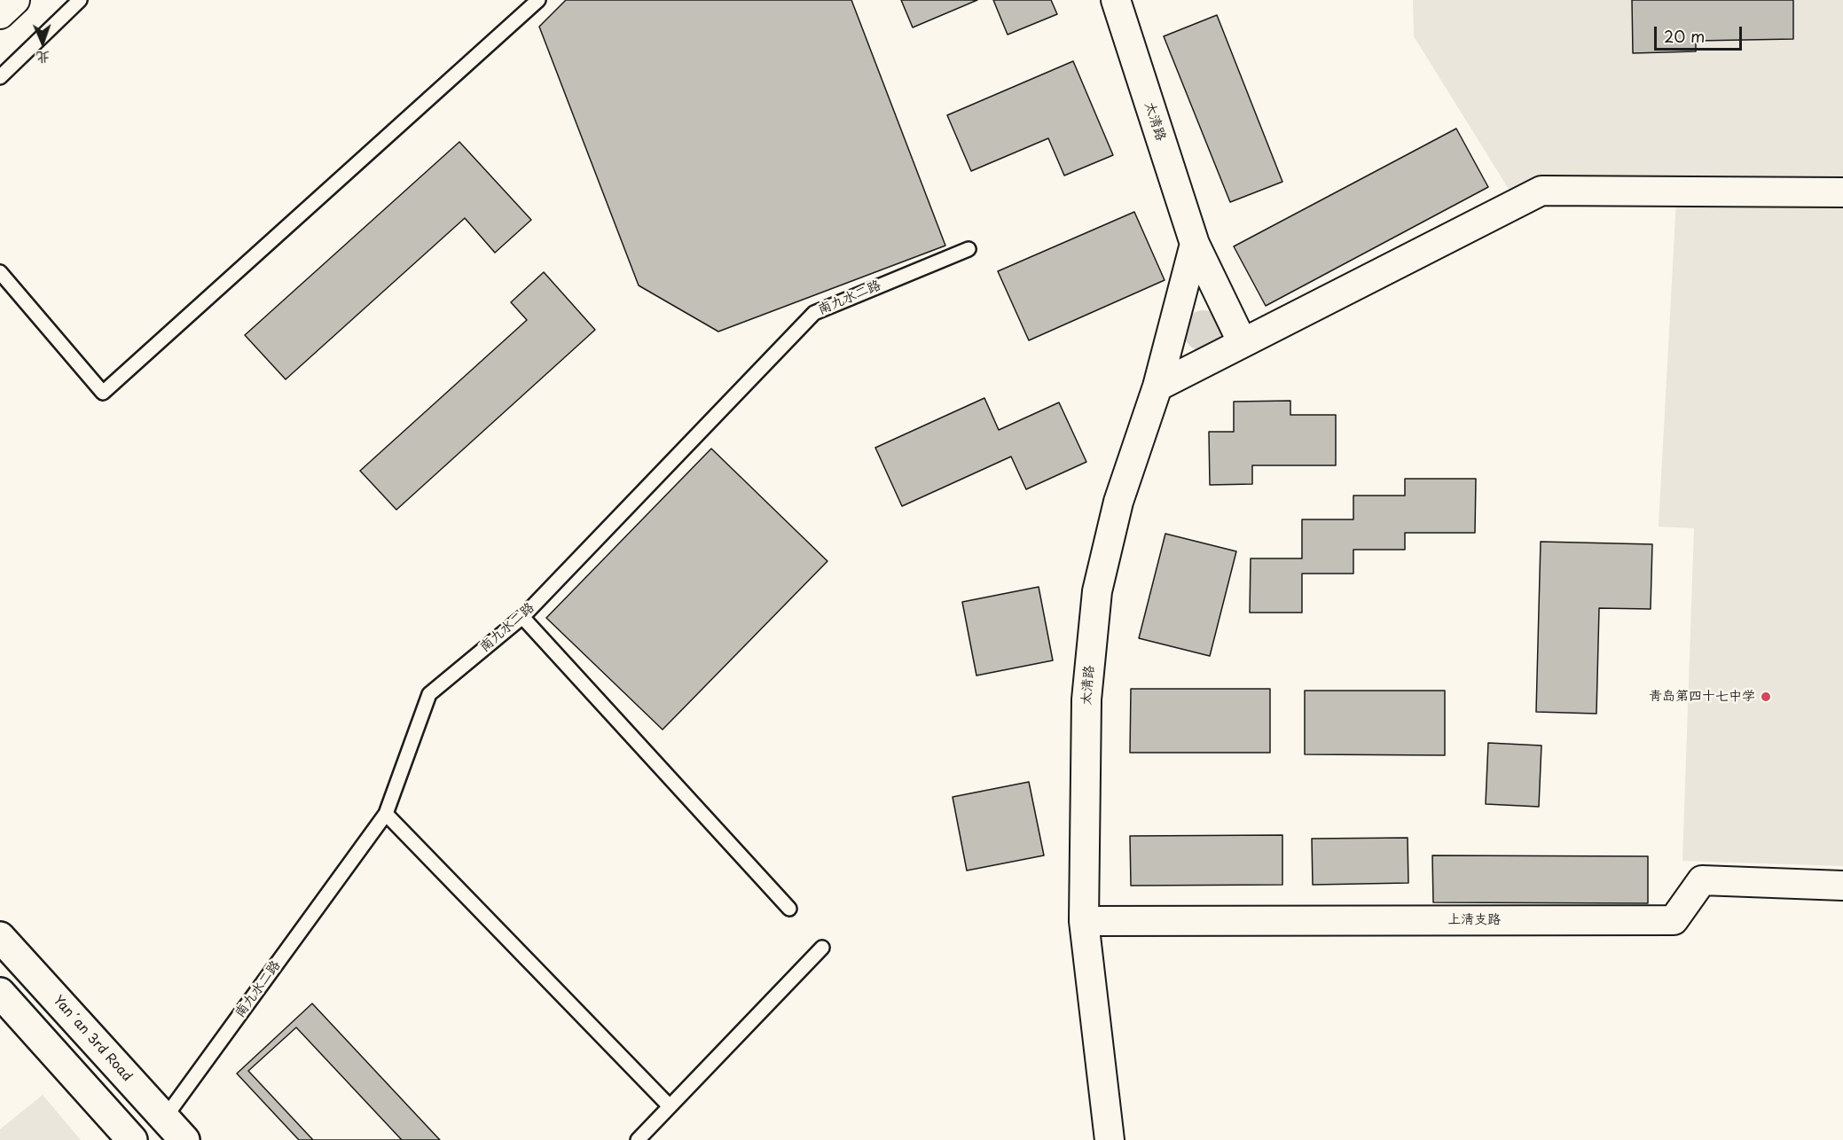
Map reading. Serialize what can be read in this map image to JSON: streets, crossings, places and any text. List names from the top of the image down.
{
  "streets": {
    "main road": ["Yan´an 3rd Road"],
    "street": ["太清路", "上清支路"],
    "lane": ["南九水二路"]
  },
  "crossings": [
    ["太清路", "上清支路"],
    ["南九水二路", "Yan´an 3rd Road"]
  ],
  "places": ["青岛第四十七中学"],
  "scale_bar": "20 m",
  "north": "bottom"
}
